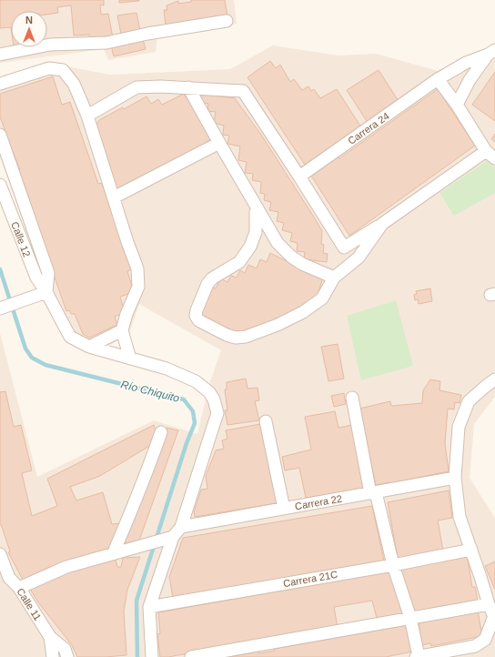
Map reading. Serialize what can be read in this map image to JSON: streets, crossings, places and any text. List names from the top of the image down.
{
  "streets": {
    "street": [
      "Carrera 24",
      "Calle 12",
      "Carrera 22",
      "Carrera 21C",
      "Calle 11"
    ]
  },
  "crossings": [
    ["Calle 12", "Carrera 22"]
  ],
  "water": ["Río Chiquito"],
  "north": "top"
}
